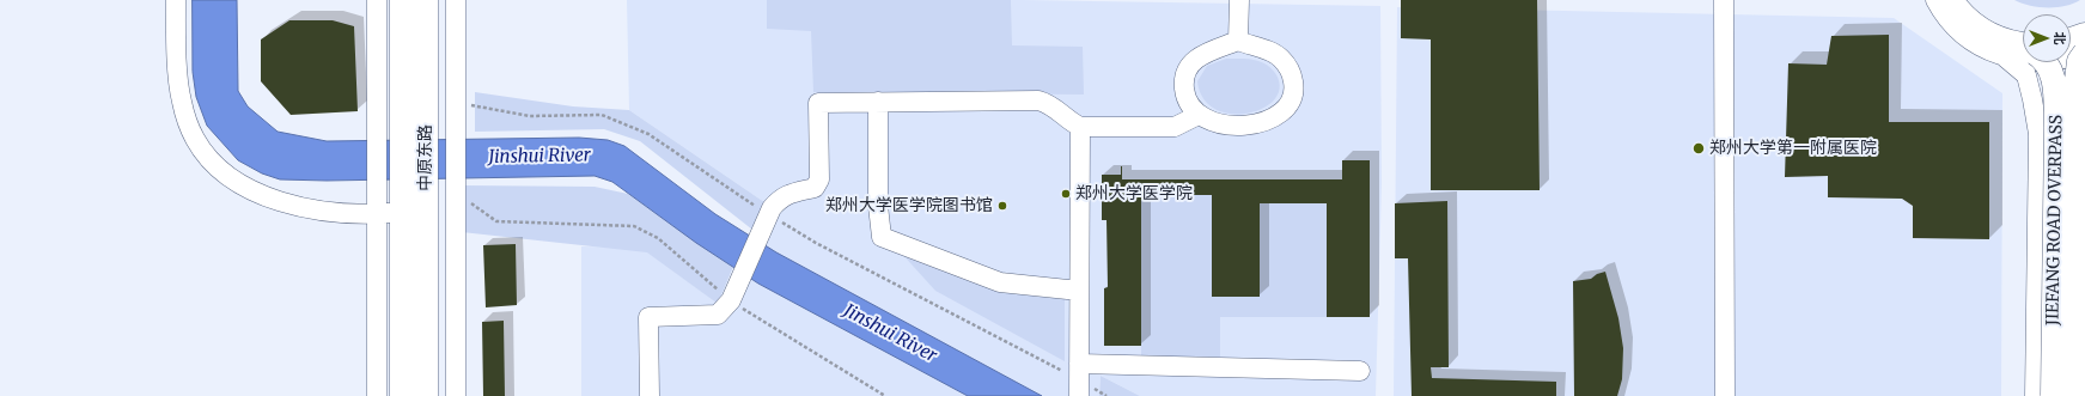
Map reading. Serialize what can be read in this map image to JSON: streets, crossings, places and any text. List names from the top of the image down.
{
  "streets": {
    "main road": ["中原东路", "JIEFANG ROAD OVERPASS"]
  },
  "water": ["Jinshui River"],
  "places": ["郑州大学第一附属医院", "郑州大学医学院", "郑州大学医学院图书馆"],
  "north": "right"
}
